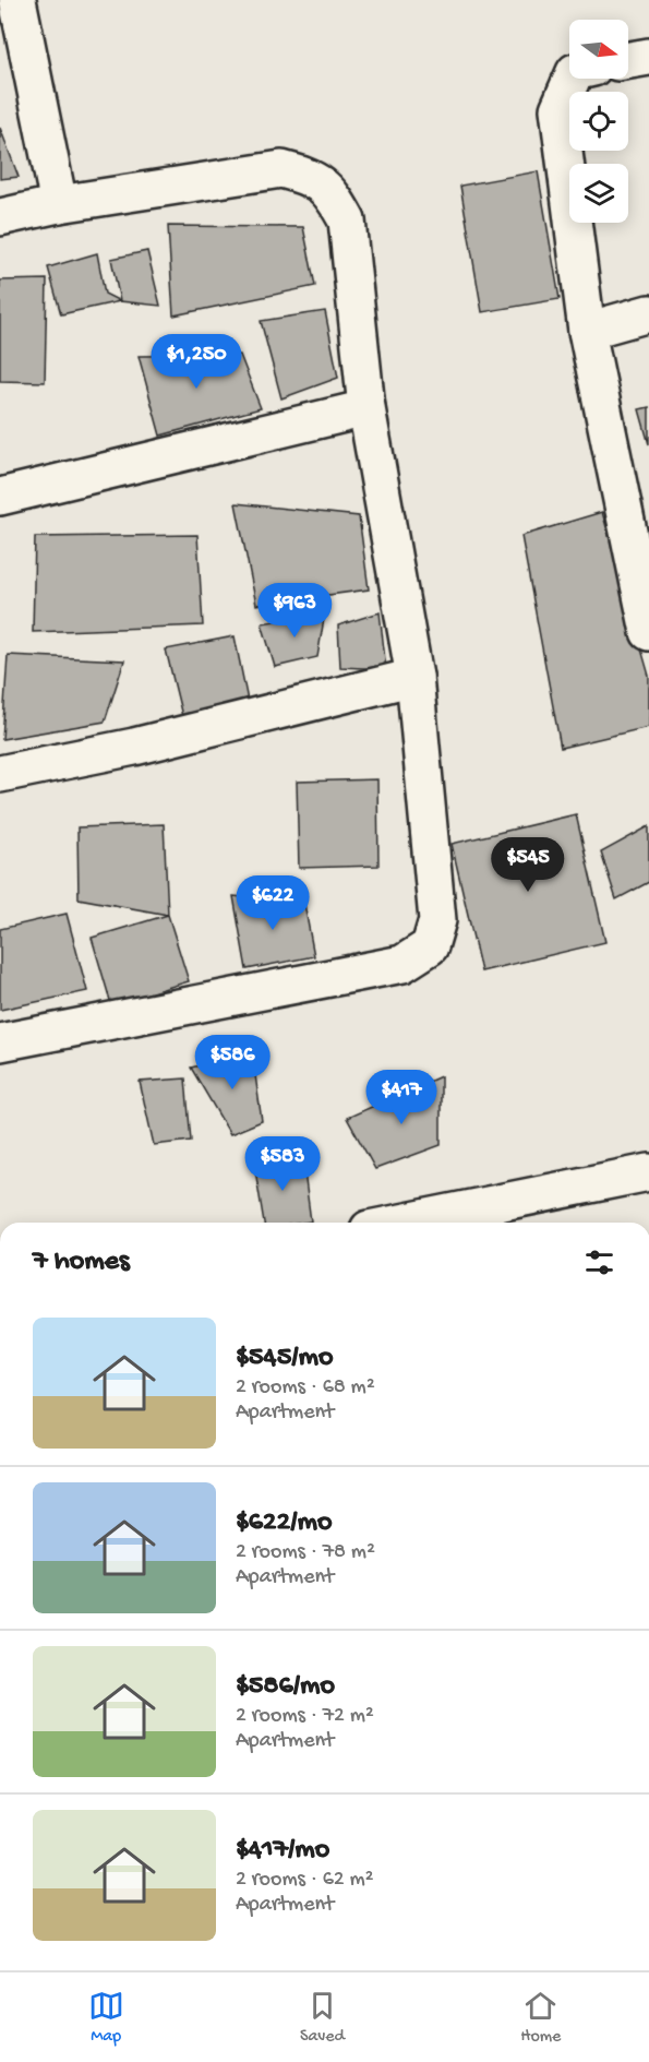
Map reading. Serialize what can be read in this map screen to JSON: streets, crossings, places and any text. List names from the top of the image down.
{
  "north": "right",
  "page": {
    "price": [
      "$1,250",
      "$963",
      "$545",
      "$622",
      "$586",
      "$417",
      "$583"
    ],
    "heading": "7 homes",
    "list": [
      {
        "name": "$545/mo",
        "note": "2 rooms · 68 m² · Apartment"
      },
      {
        "name": "$622/mo",
        "note": "2 rooms · 78 m² · Apartment"
      },
      {
        "name": "$586/mo",
        "note": "2 rooms · 72 m² · Apartment"
      },
      {
        "name": "$417/mo",
        "note": "2 rooms · 62 m² · Apartment"
      }
    ],
    "tabs": ["Map", "Saved", "Home"]
  }
}
